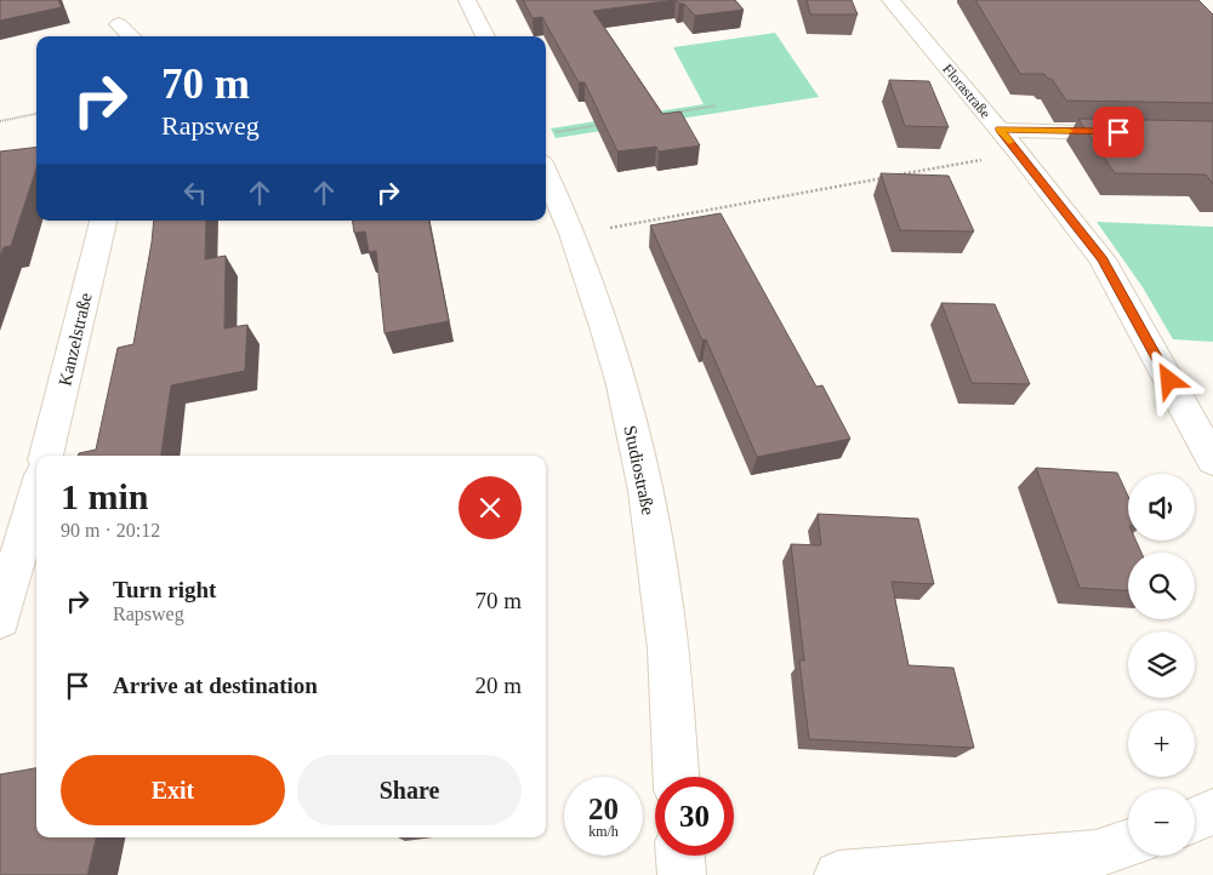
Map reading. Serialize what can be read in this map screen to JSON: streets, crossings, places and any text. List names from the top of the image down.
{
  "streets": {
    "street": ["Florastraße", "Kanzelstraße", "Studiostraße"]
  },
  "page": {
    "turn": ["70 m", "Rapsweg"],
    "heading": ["1 min", "90 m · 20:12"],
    "map_buttons": ["+", "−"],
    "list": [
      {
        "name": "Turn right",
        "note": "Rapsweg",
        "value": "70 m"
      },
      {
        "name": "Arrive at destination",
        "value": "20 m"
      }
    ],
    "buttons": ["Exit", "Share"],
    "speed": "20 km/h",
    "limit": "30"
  }
}
